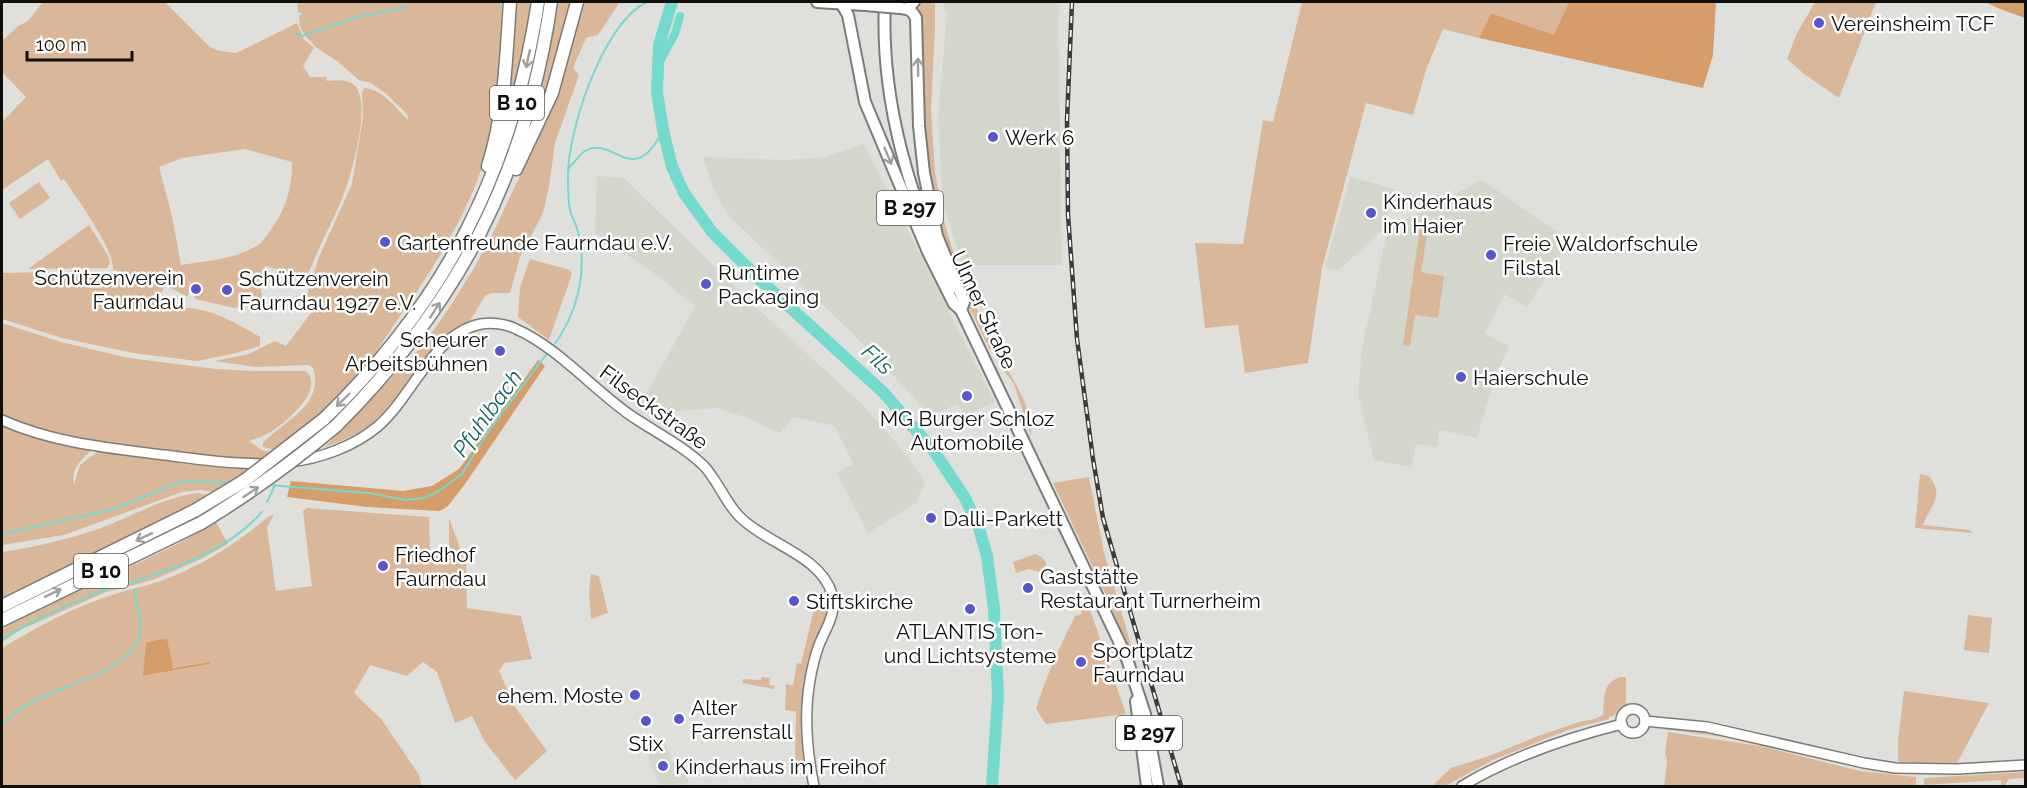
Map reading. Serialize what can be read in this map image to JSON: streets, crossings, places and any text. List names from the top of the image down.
{
  "streets": {
    "highway": ["B 10"],
    "main road": ["B 297", "Ulmer Straße"],
    "street": ["Filseckstraße"]
  },
  "crossings": [
    ["B 297", "Ulmer Straße"]
  ],
  "water": ["Fils", "Pfuhlbach"],
  "places": [
    "Vereinsheim TCF",
    "Werk 6",
    "Kinderhaus im Haier",
    "Gartenfreunde Faurndau e.V.",
    "Freie Waldorfschule Filstal",
    "Runtime Packaging",
    "Schützenverein Faurndau",
    "Schützenverein Faurndau 1927 e.V.",
    "Scheurer Arbeitsbühnen",
    "Haierschule",
    "MG Burger Schloz Automobile",
    "Dalli-Parkett",
    "Friedhof Faurndau",
    "Gaststätte Restaurant Turnerheim",
    "Stiftskirche",
    "ATLANTIS Ton- und Lichtsysteme",
    "Sportplatz Faurndau",
    "ehem. Moste",
    "Alter Farrenstall",
    "Stix",
    "Kinderhaus im Freihof"
  ],
  "scale_bar": "100 m"
}
